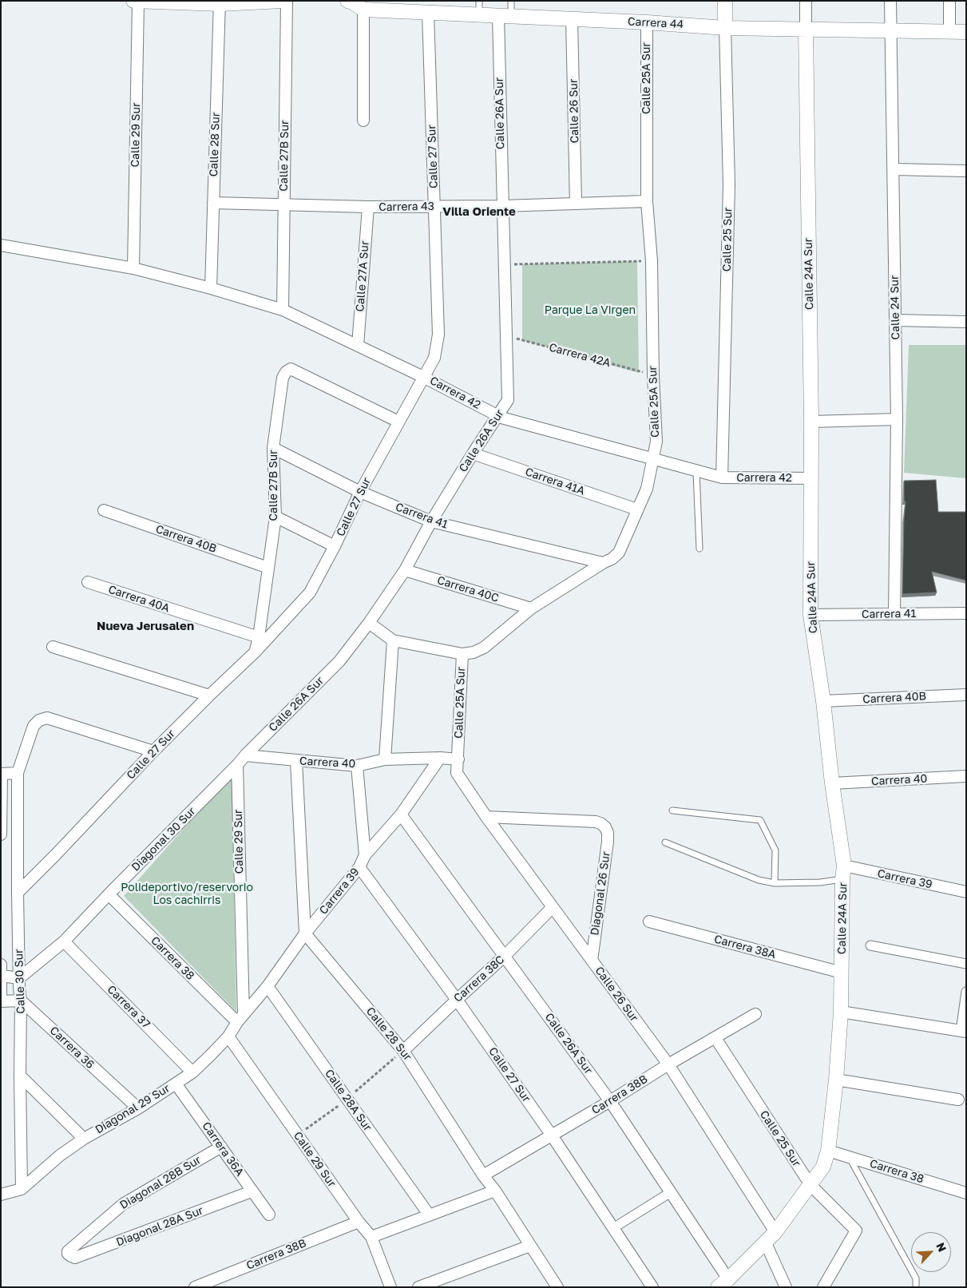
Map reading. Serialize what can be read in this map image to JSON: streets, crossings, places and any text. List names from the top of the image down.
{
  "streets": {
    "street": [
      "Carrera 44",
      "Calle 25A Sur",
      "Calle 26 Sur",
      "Calle 26A Sur",
      "Calle 29 Sur",
      "Calle 28 Sur",
      "Calle 27B Sur",
      "Calle 27 Sur",
      "Carrera 43",
      "Calle 25 Sur",
      "Calle 24A Sur",
      "Calle 27A Sur",
      "Calle 24 Sur",
      "Carrera 42",
      "Carrera 41A",
      "Carrera 41",
      "Carrera 40B",
      "Carrera 40C",
      "Carrera 40A",
      "Carrera 40",
      "Diagonal 30 Sur",
      "Carrera 39",
      "Diagonal 26 Sur",
      "Carrera 38A",
      "Carrera 38",
      "Carrera 38C",
      "Calle 30 Sur",
      "Carrera 37",
      "Carrera 36",
      "Carrera 38B",
      "Calle 28A Sur",
      "Diagonal 29 Sur",
      "Carrera 36A",
      "Diagonal 28B Sur",
      "Diagonal 28A Sur"
    ],
    "path": ["Carrera 42A"]
  },
  "crossings": [
    ["Carrera 44", "Calle 25A Sur"],
    ["Carrera 44", "Calle 26 Sur"],
    ["Carrera 44", "Calle 26A Sur"],
    ["Carrera 44", "Calle 27 Sur"],
    ["Carrera 44", "Calle 25 Sur"],
    ["Carrera 44", "Calle 24A Sur"],
    ["Carrera 44", "Calle 24 Sur"],
    ["Calle 25A Sur", "Calle 26 Sur"],
    ["Calle 25A Sur", "Carrera 43"],
    ["Calle 25A Sur", "Carrera 42A"],
    ["Calle 25A Sur", "Carrera 42"],
    ["Calle 25A Sur", "Carrera 41A"],
    ["Calle 25A Sur", "Carrera 41"],
    ["Calle 25A Sur", "Carrera 40C"],
    ["Calle 25A Sur", "Carrera 40"],
    ["Calle 26 Sur", "Carrera 43"],
    ["Calle 26 Sur", "Carrera 40"],
    ["Calle 26 Sur", "Diagonal 26 Sur"],
    ["Calle 26 Sur", "Carrera 38C"],
    ["Calle 26 Sur", "Carrera 38B"],
    ["Calle 26A Sur", "Calle 29 Sur"],
    ["Calle 26A Sur", "Carrera 43"],
    ["Calle 26A Sur", "Carrera 42A"],
    ["Calle 26A Sur", "Carrera 42"],
    ["Calle 26A Sur", "Carrera 41A"],
    ["Calle 26A Sur", "Carrera 41"],
    ["Calle 26A Sur", "Carrera 40C"],
    ["Calle 26A Sur", "Carrera 40"],
    ["Calle 26A Sur", "Diagonal 30 Sur"],
    ["Calle 26A Sur", "Carrera 39"],
    ["Calle 26A Sur", "Carrera 38C"],
    ["Calle 26A Sur", "Carrera 38B"],
    ["Calle 29 Sur", "Carrera 42"],
    ["Calle 29 Sur", "Diagonal 30 Sur"],
    ["Calle 29 Sur", "Carrera 39"],
    ["Calle 29 Sur", "Carrera 38"],
    ["Calle 29 Sur", "Carrera 38B"],
    ["Calle 29 Sur", "Diagonal 29 Sur"],
    ["Calle 28 Sur", "Carrera 43"],
    ["Calle 28 Sur", "Carrera 42"],
    ["Calle 28 Sur", "Carrera 39"],
    ["Calle 28 Sur", "Carrera 38C"],
    ["Calle 28 Sur", "Carrera 38B"],
    ["Calle 27B Sur", "Calle 27 Sur"],
    ["Calle 27B Sur", "Carrera 43"],
    ["Calle 27B Sur", "Carrera 42"],
    ["Calle 27B Sur", "Carrera 41"],
    ["Calle 27B Sur", "Carrera 40B"],
    ["Calle 27B Sur", "Carrera 40A"],
    ["Calle 27 Sur", "Carrera 43"],
    ["Calle 27 Sur", "Carrera 42"],
    ["Calle 27 Sur", "Carrera 41"],
    ["Calle 27 Sur", "Carrera 39"],
    ["Calle 27 Sur", "Carrera 38C"],
    ["Calle 27 Sur", "Calle 30 Sur"],
    ["Calle 27 Sur", "Carrera 38B"],
    ["Carrera 43", "Calle 27A Sur"],
    ["Calle 25 Sur", "Calle 24A Sur"],
    ["Calle 25 Sur", "Carrera 42"],
    ["Calle 25 Sur", "Carrera 38B"],
    ["Calle 24A Sur", "Carrera 42"],
    ["Calle 24A Sur", "Carrera 41"],
    ["Calle 24A Sur", "Carrera 40B"],
    ["Calle 24A Sur", "Carrera 40"],
    ["Calle 24A Sur", "Carrera 39"],
    ["Calle 24A Sur", "Carrera 38A"],
    ["Calle 24A Sur", "Carrera 38"],
    ["Calle 27A Sur", "Carrera 42"],
    ["Calle 24 Sur", "Carrera 41"],
    ["Carrera 40", "Carrera 39"],
    ["Diagonal 30 Sur", "Carrera 38"],
    ["Diagonal 30 Sur", "Calle 30 Sur"],
    ["Diagonal 30 Sur", "Carrera 37"],
    ["Carrera 39", "Carrera 38"],
    ["Carrera 39", "Calle 28A Sur"],
    ["Carrera 39", "Diagonal 29 Sur"],
    ["Carrera 38", "Diagonal 29 Sur"],
    ["Calle 30 Sur", "Carrera 36"],
    ["Calle 30 Sur", "Diagonal 29 Sur"],
    ["Carrera 37", "Diagonal 29 Sur"],
    ["Carrera 36", "Diagonal 29 Sur"],
    ["Diagonal 29 Sur", "Carrera 36A"],
    ["Carrera 36A", "Diagonal 28B Sur"],
    ["Carrera 36A", "Diagonal 28A Sur"],
    ["Diagonal 28B Sur", "Diagonal 28A Sur"]
  ],
  "districts": ["Villa Oriente", "Nueva Jerusalen"],
  "parks": ["Parque La Virgen", "Polideportivo/reservorio Los cachirris"],
  "north": "top right"
}
